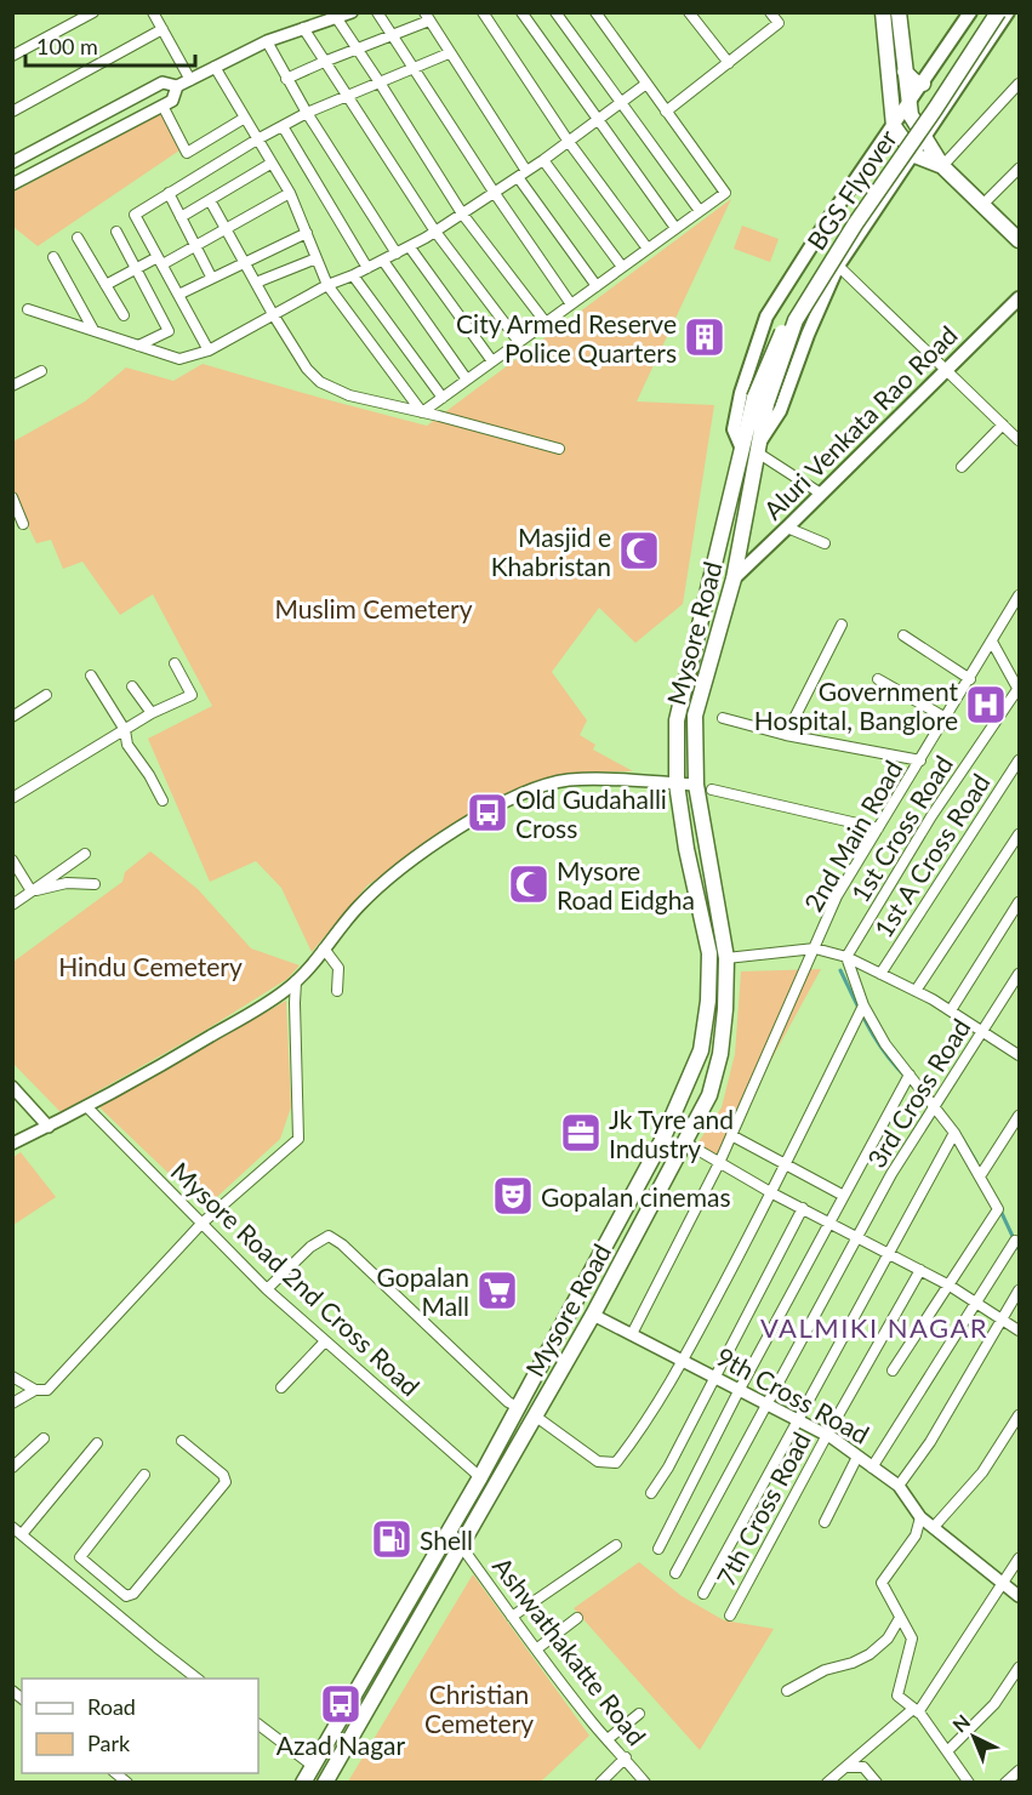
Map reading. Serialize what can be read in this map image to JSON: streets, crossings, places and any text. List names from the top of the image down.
{
  "streets": {
    "main road": ["BGS Flyover", "Aluri Venkata Rao Road", "Mysore Road"],
    "street": [
      "1st Cross Road",
      "2nd Main Road",
      "1st A Cross Road",
      "3rd Cross Road",
      "Mysore Road 2nd Cross Road",
      "9th Cross Road",
      "7th Cross Road",
      "Ashwathakatte Road"
    ]
  },
  "crossings": [
    ["BGS Flyover", "Mysore Road"],
    ["Aluri Venkata Rao Road", "Mysore Road"],
    ["Mysore Road", "Mysore Road 2nd Cross Road"],
    ["Mysore Road", "9th Cross Road"],
    ["Mysore Road", "Ashwathakatte Road"],
    ["2nd Main Road", "9th Cross Road"],
    ["3rd Cross Road", "9th Cross Road"],
    ["9th Cross Road", "7th Cross Road"]
  ],
  "districts": ["VALMIKI NAGAR"],
  "parks": ["Muslim Cemetery", "Hindu Cemetery", "Christian Cemetery"],
  "places": {
    "building": ["City Armed Reserve Police Quarters"],
    "mosque": ["Masjid e Khabristan", "Mysore Road Eidgha"],
    "hospital": ["Government Hospital, Banglore"],
    "bus stop": ["Old Gudahalli Cross", "Azad Nagar"],
    "office": ["Jk Tyre and Industry"],
    "theatre": ["Gopalan cinemas"],
    "supermarket": ["Gopalan Mall"],
    "fuel station": ["Shell"]
  },
  "legend": ["Road", "Park"],
  "scale_bar": "100 m",
  "north": "top left"
}
